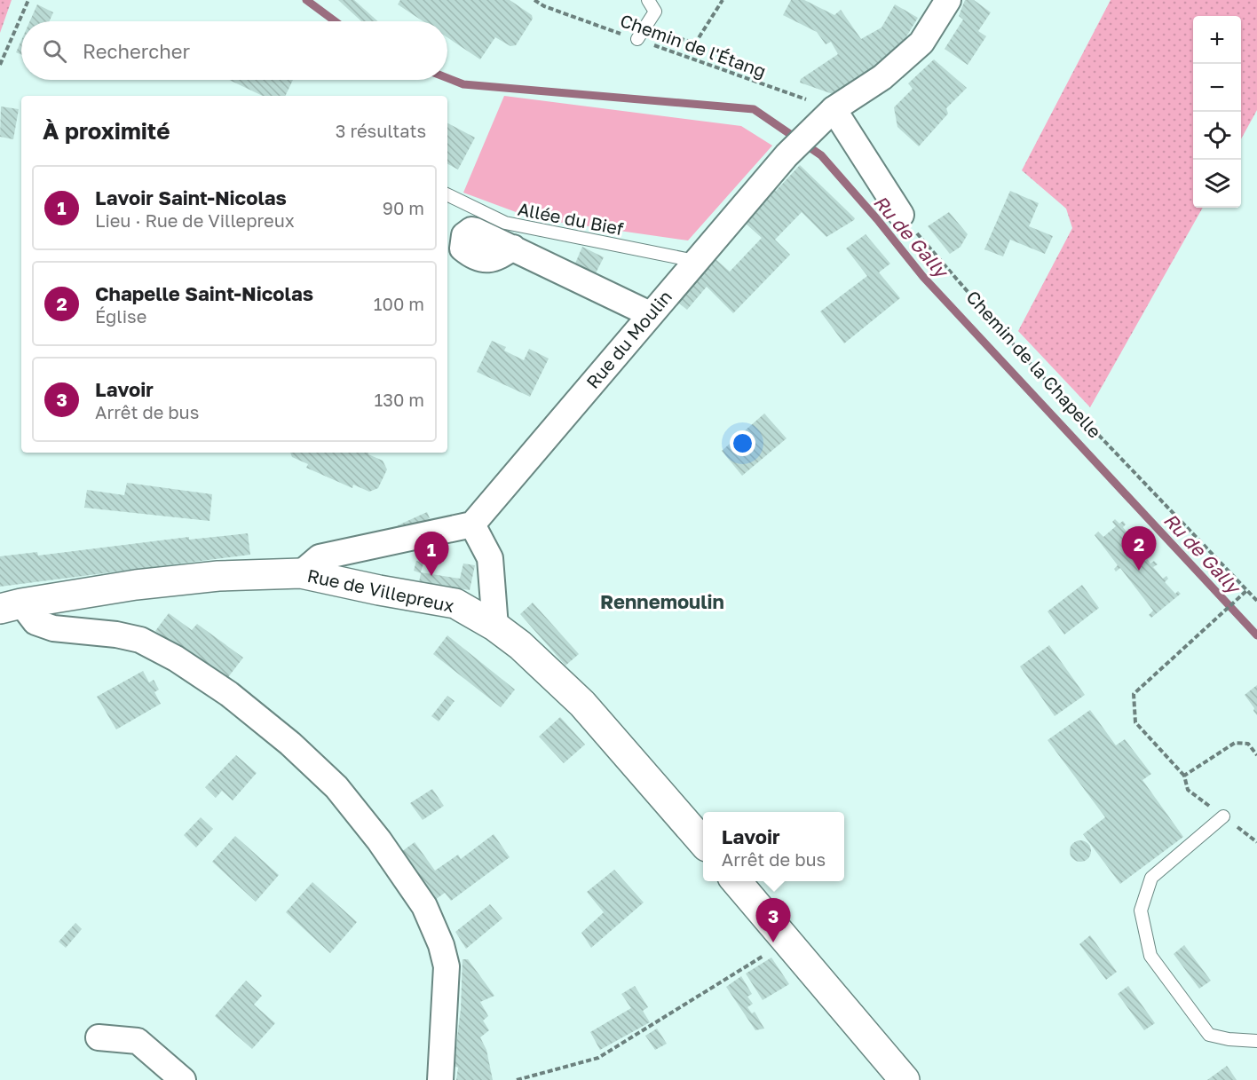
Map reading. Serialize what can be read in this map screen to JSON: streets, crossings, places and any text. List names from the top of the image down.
{
  "streets": {
    "main road": ["Rue de Villepreux"],
    "street": ["Rue du Moulin"],
    "lane": ["Allée du Bief"],
    "path": ["Chemin de l'Étang", "Chemin de la Chapelle"]
  },
  "crossings": [
    ["Chemin de l'Étang", "Rue du Moulin"],
    ["Allée du Bief", "Rue du Moulin"]
  ],
  "districts": ["Rennemoulin"],
  "water": ["Ru de Gally"],
  "page": {
    "map_buttons": ["+", "−"],
    "search": "Rechercher",
    "heading": ["À proximité", "3 résultats"],
    "list": [
      {
        "mark": "1",
        "name": "Lavoir Saint-Nicolas",
        "note": "Lieu · Rue de Villepreux",
        "value": "90 m"
      },
      {
        "mark": "2",
        "name": "Chapelle Saint-Nicolas",
        "note": "Église",
        "value": "100 m"
      },
      {
        "mark": "3",
        "name": "Lavoir",
        "note": "Arrêt de bus",
        "value": "130 m"
      }
    ],
    "pins": ["2", "1", "3"],
    "popup": ["Lavoir", "Arrêt de bus"]
  }
}
